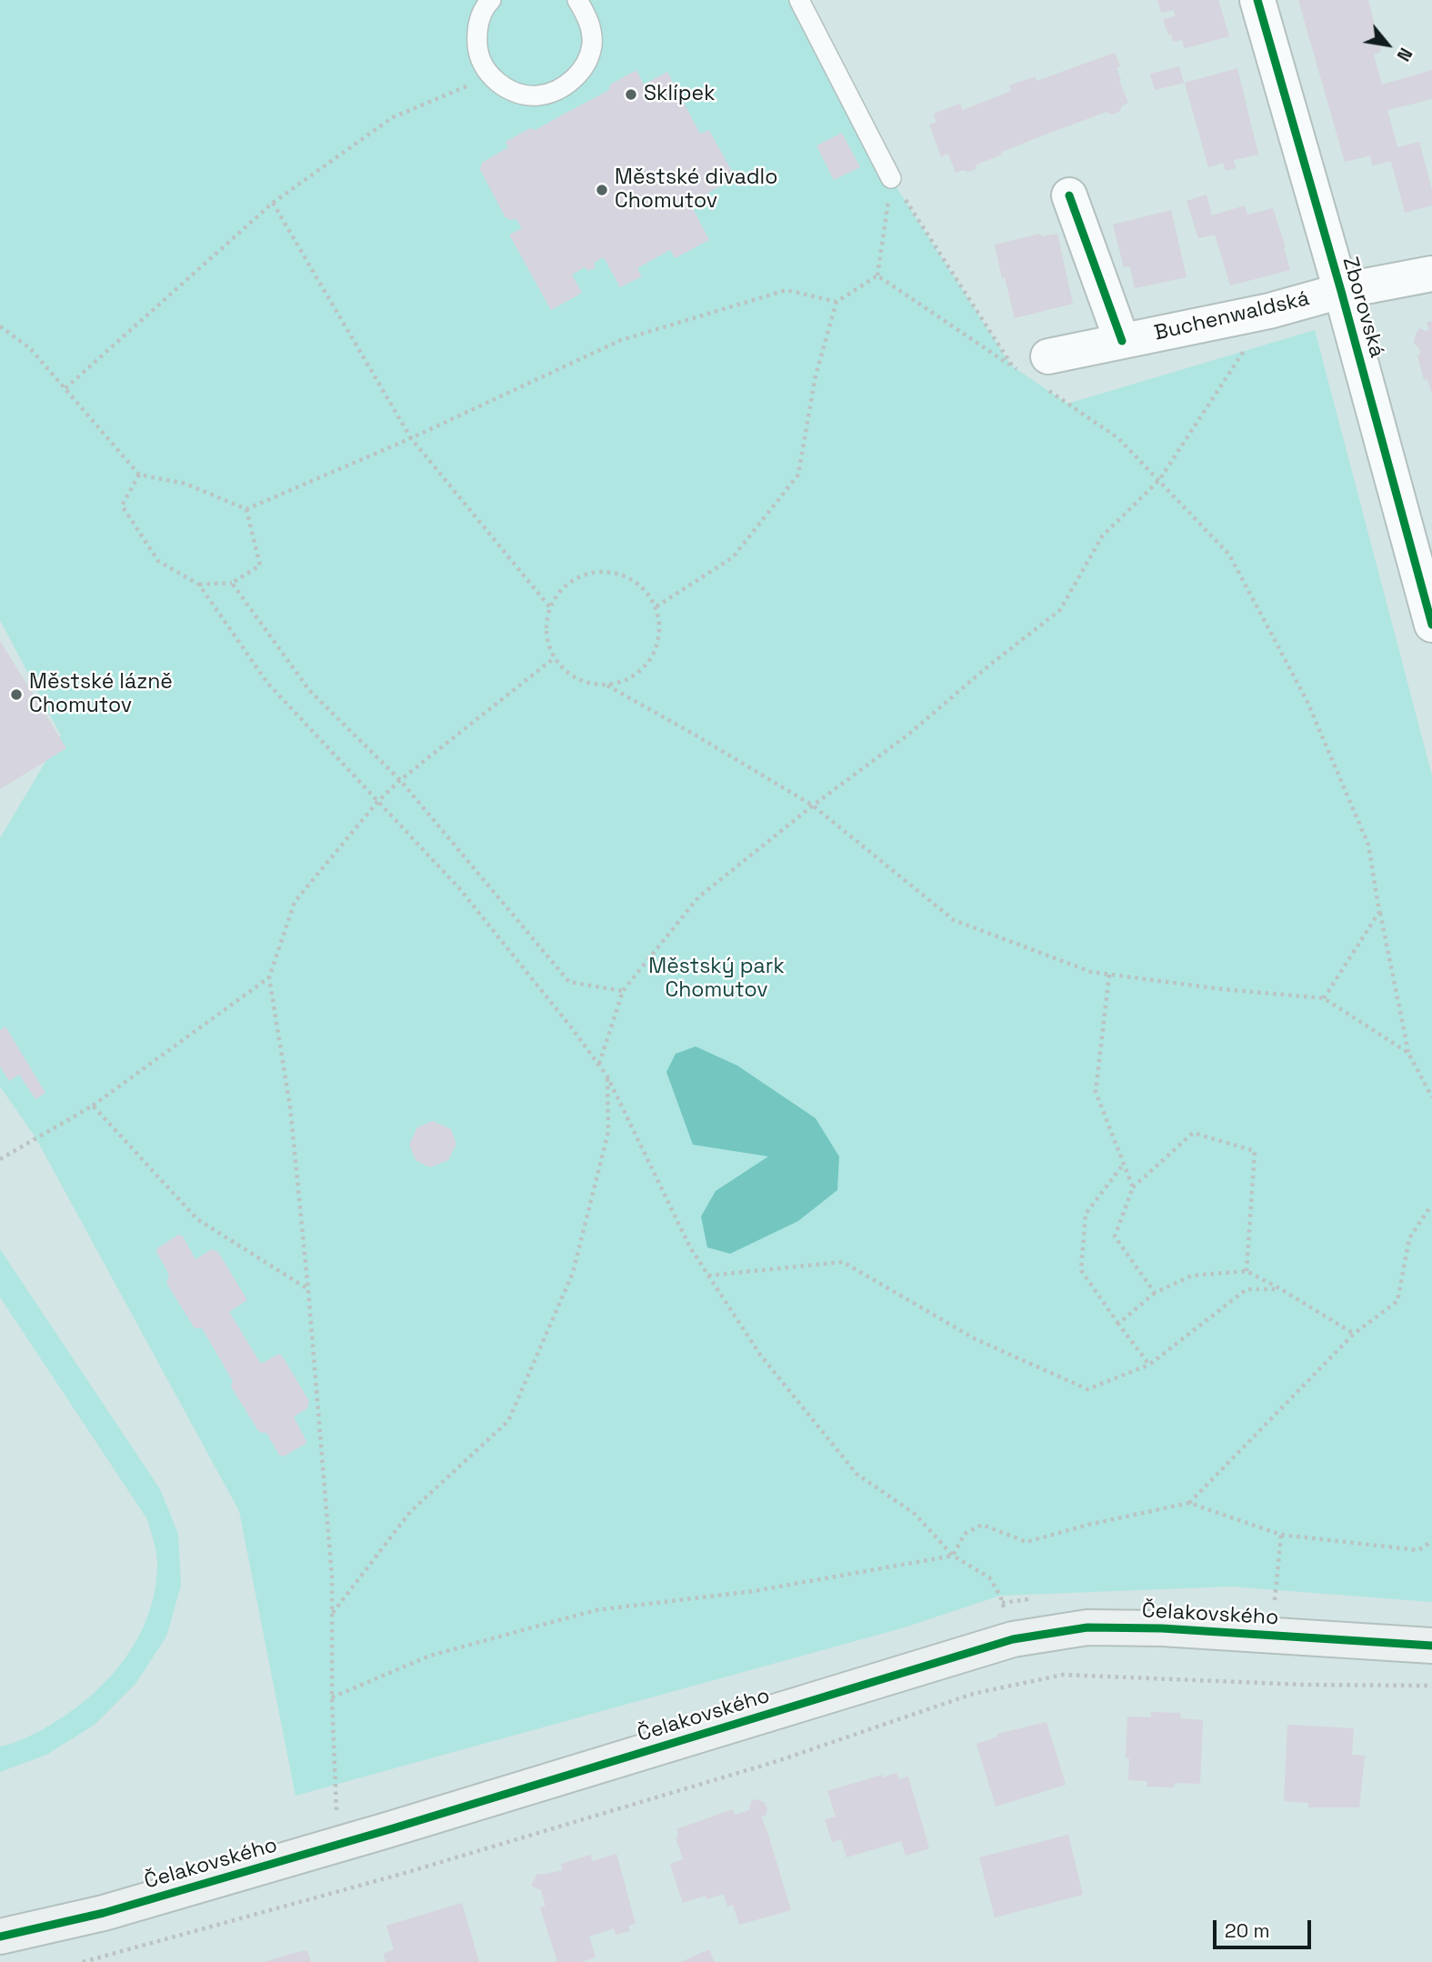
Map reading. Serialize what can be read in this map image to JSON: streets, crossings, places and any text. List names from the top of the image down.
{
  "streets": {
    "street": ["Zborovská", "Buchenwaldská", "Čelakovského"]
  },
  "crossings": [
    ["Zborovská", "Buchenwaldská"]
  ],
  "parks": ["Městský park Chomutov"],
  "places": ["Sklípek", "Městské divadlo Chomutov", "Městské lázně Chomutov"],
  "scale_bar": "20 m",
  "north": "bottom right"
}
